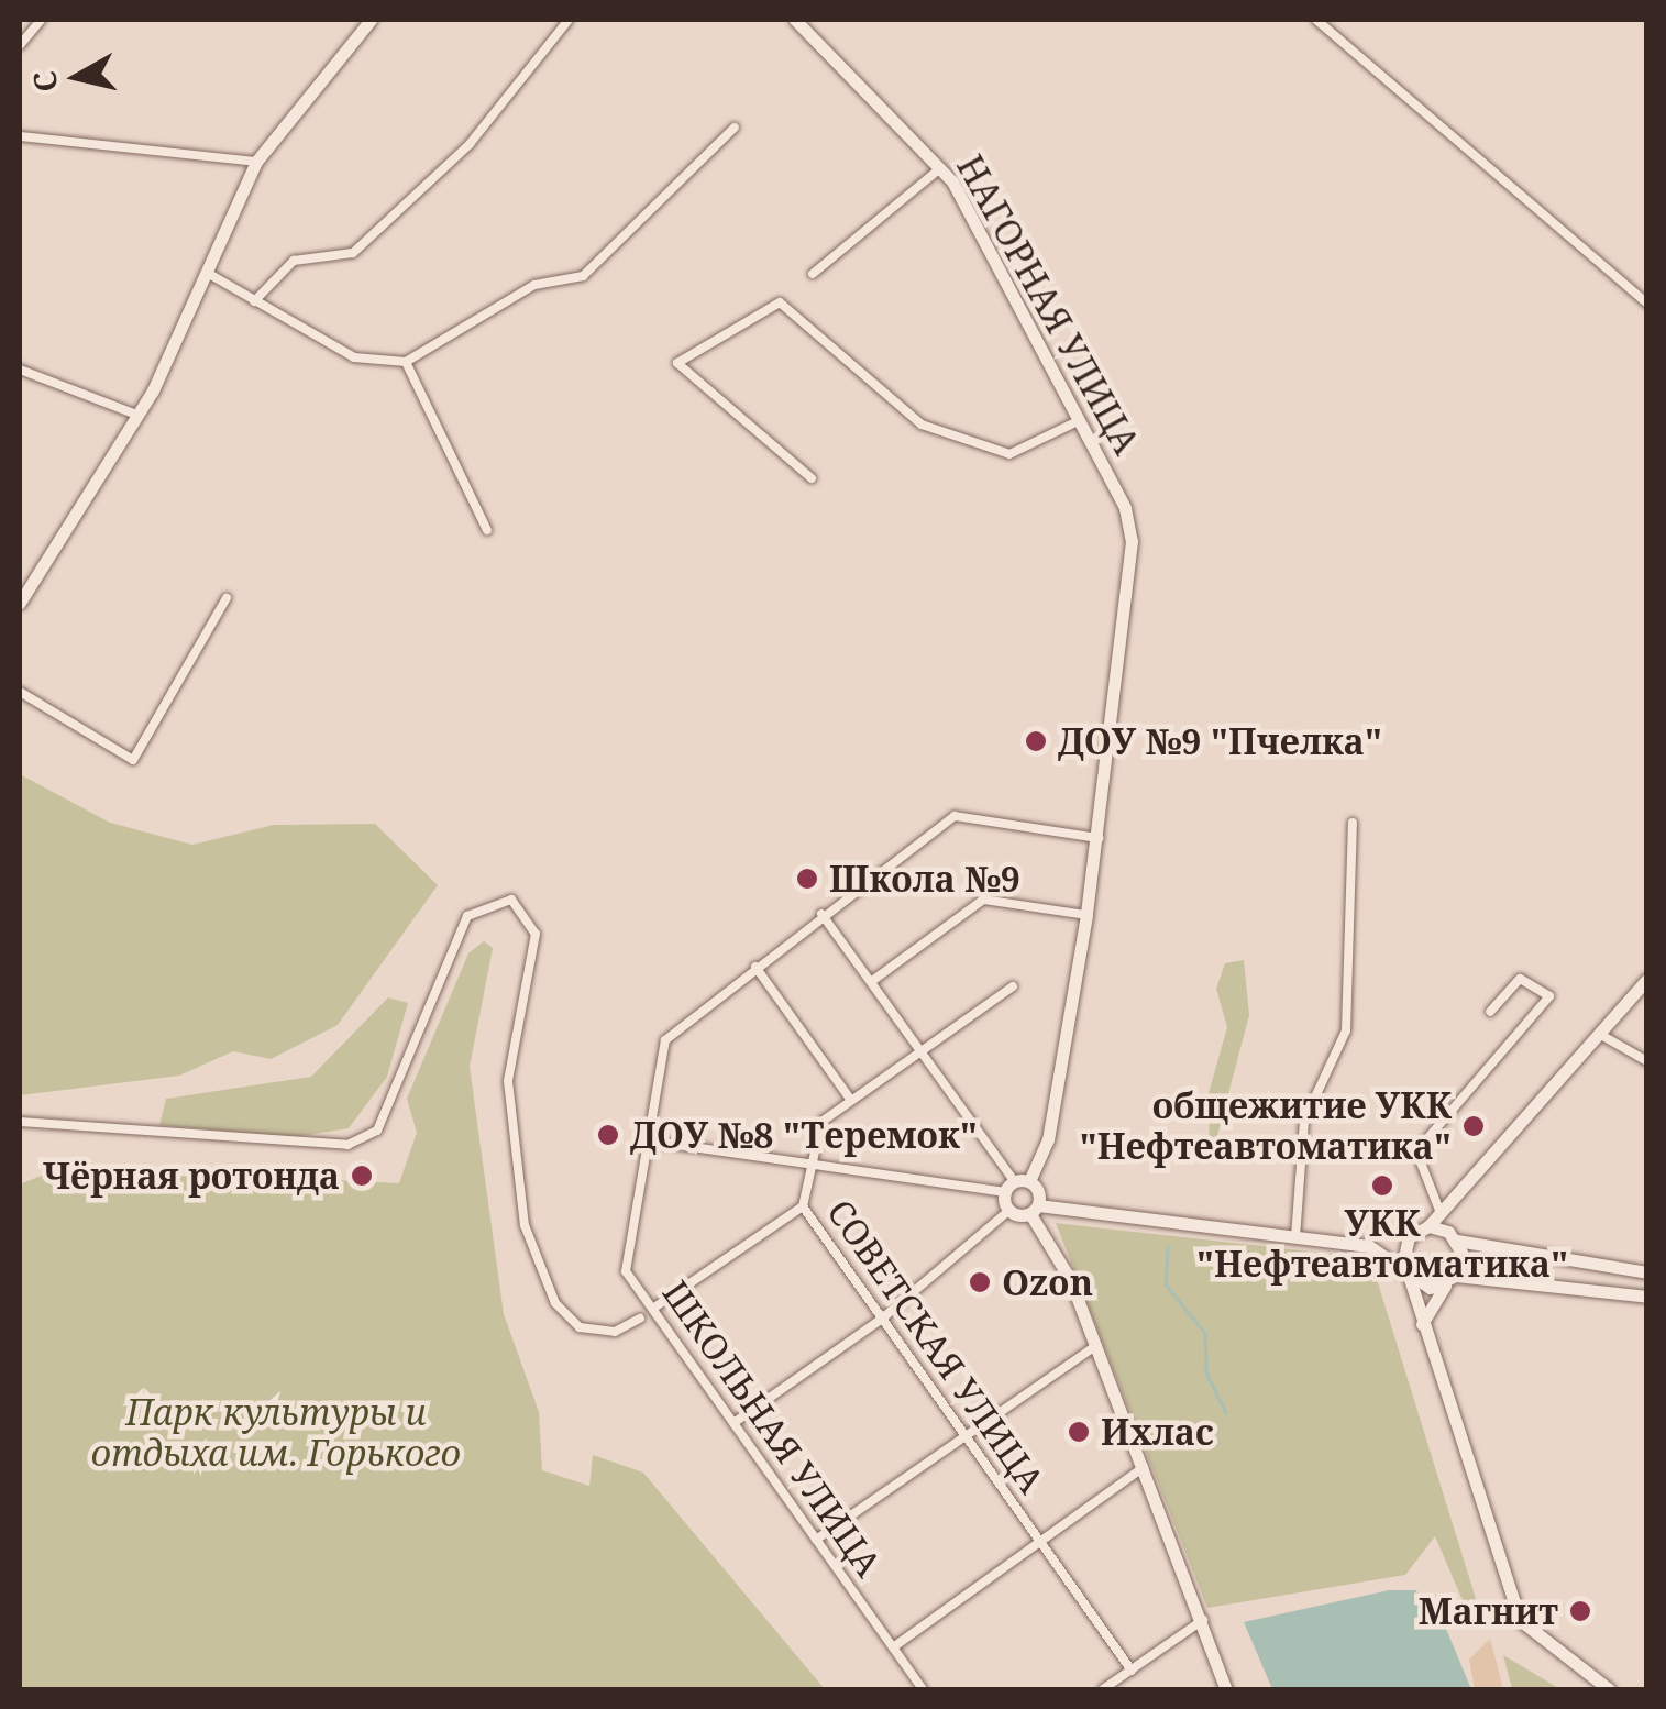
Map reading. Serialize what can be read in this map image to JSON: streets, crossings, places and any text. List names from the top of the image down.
{
  "streets": {
    "main road": ["НАГОРНАЯ УЛИЦА"],
    "street": ["СОВЕТСКАЯ УЛИЦА", "ШКОЛЬНАЯ УЛИЦА"]
  },
  "crossings": [
    ["НАГОРНАЯ УЛИЦА", "ШКОЛЬНАЯ УЛИЦА"]
  ],
  "parks": ["Парк культуры и отдыха им. Горького"],
  "places": [
    "ДОУ №9 \"Пчелка\"",
    "Школа №9",
    "общежитие УКК \"Нефтеавтоматика\"",
    "ДОУ №8 \"Теремок\"",
    "Чёрная ротонда",
    "УКК \"Нефтеавтоматика\"",
    "Ozon",
    "Ихлас",
    "Магнит"
  ],
  "north": "left"
}
